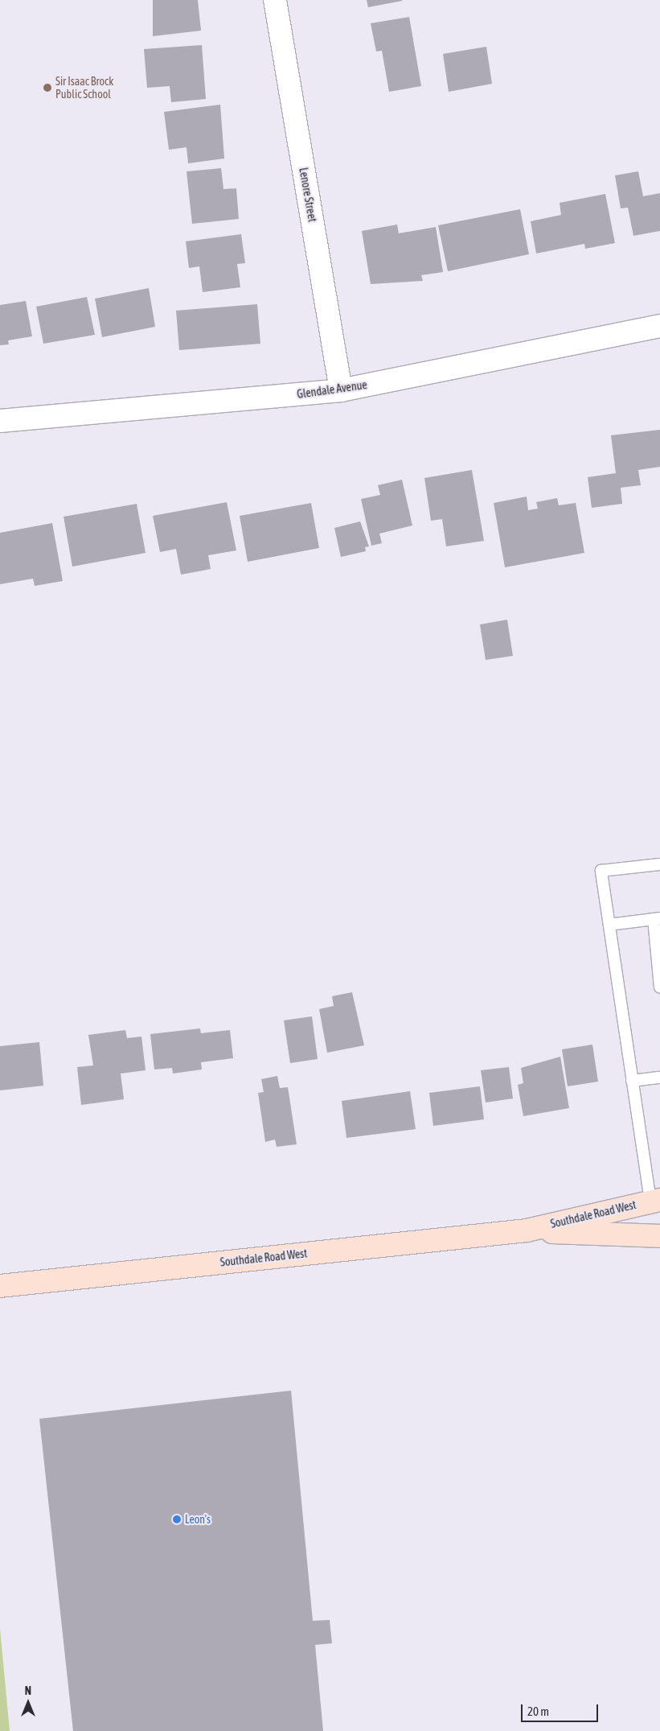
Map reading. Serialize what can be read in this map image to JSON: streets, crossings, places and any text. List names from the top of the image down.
{
  "streets": {
    "main road": ["Southdale Road West"],
    "street": ["Lenore Street", "Glendale Avenue"]
  },
  "crossings": [
    ["Lenore Street", "Glendale Avenue"]
  ],
  "places": ["Sir Isaac Brock Public School", "Leon's"],
  "scale_bar": "20 m",
  "north": "top"
}
